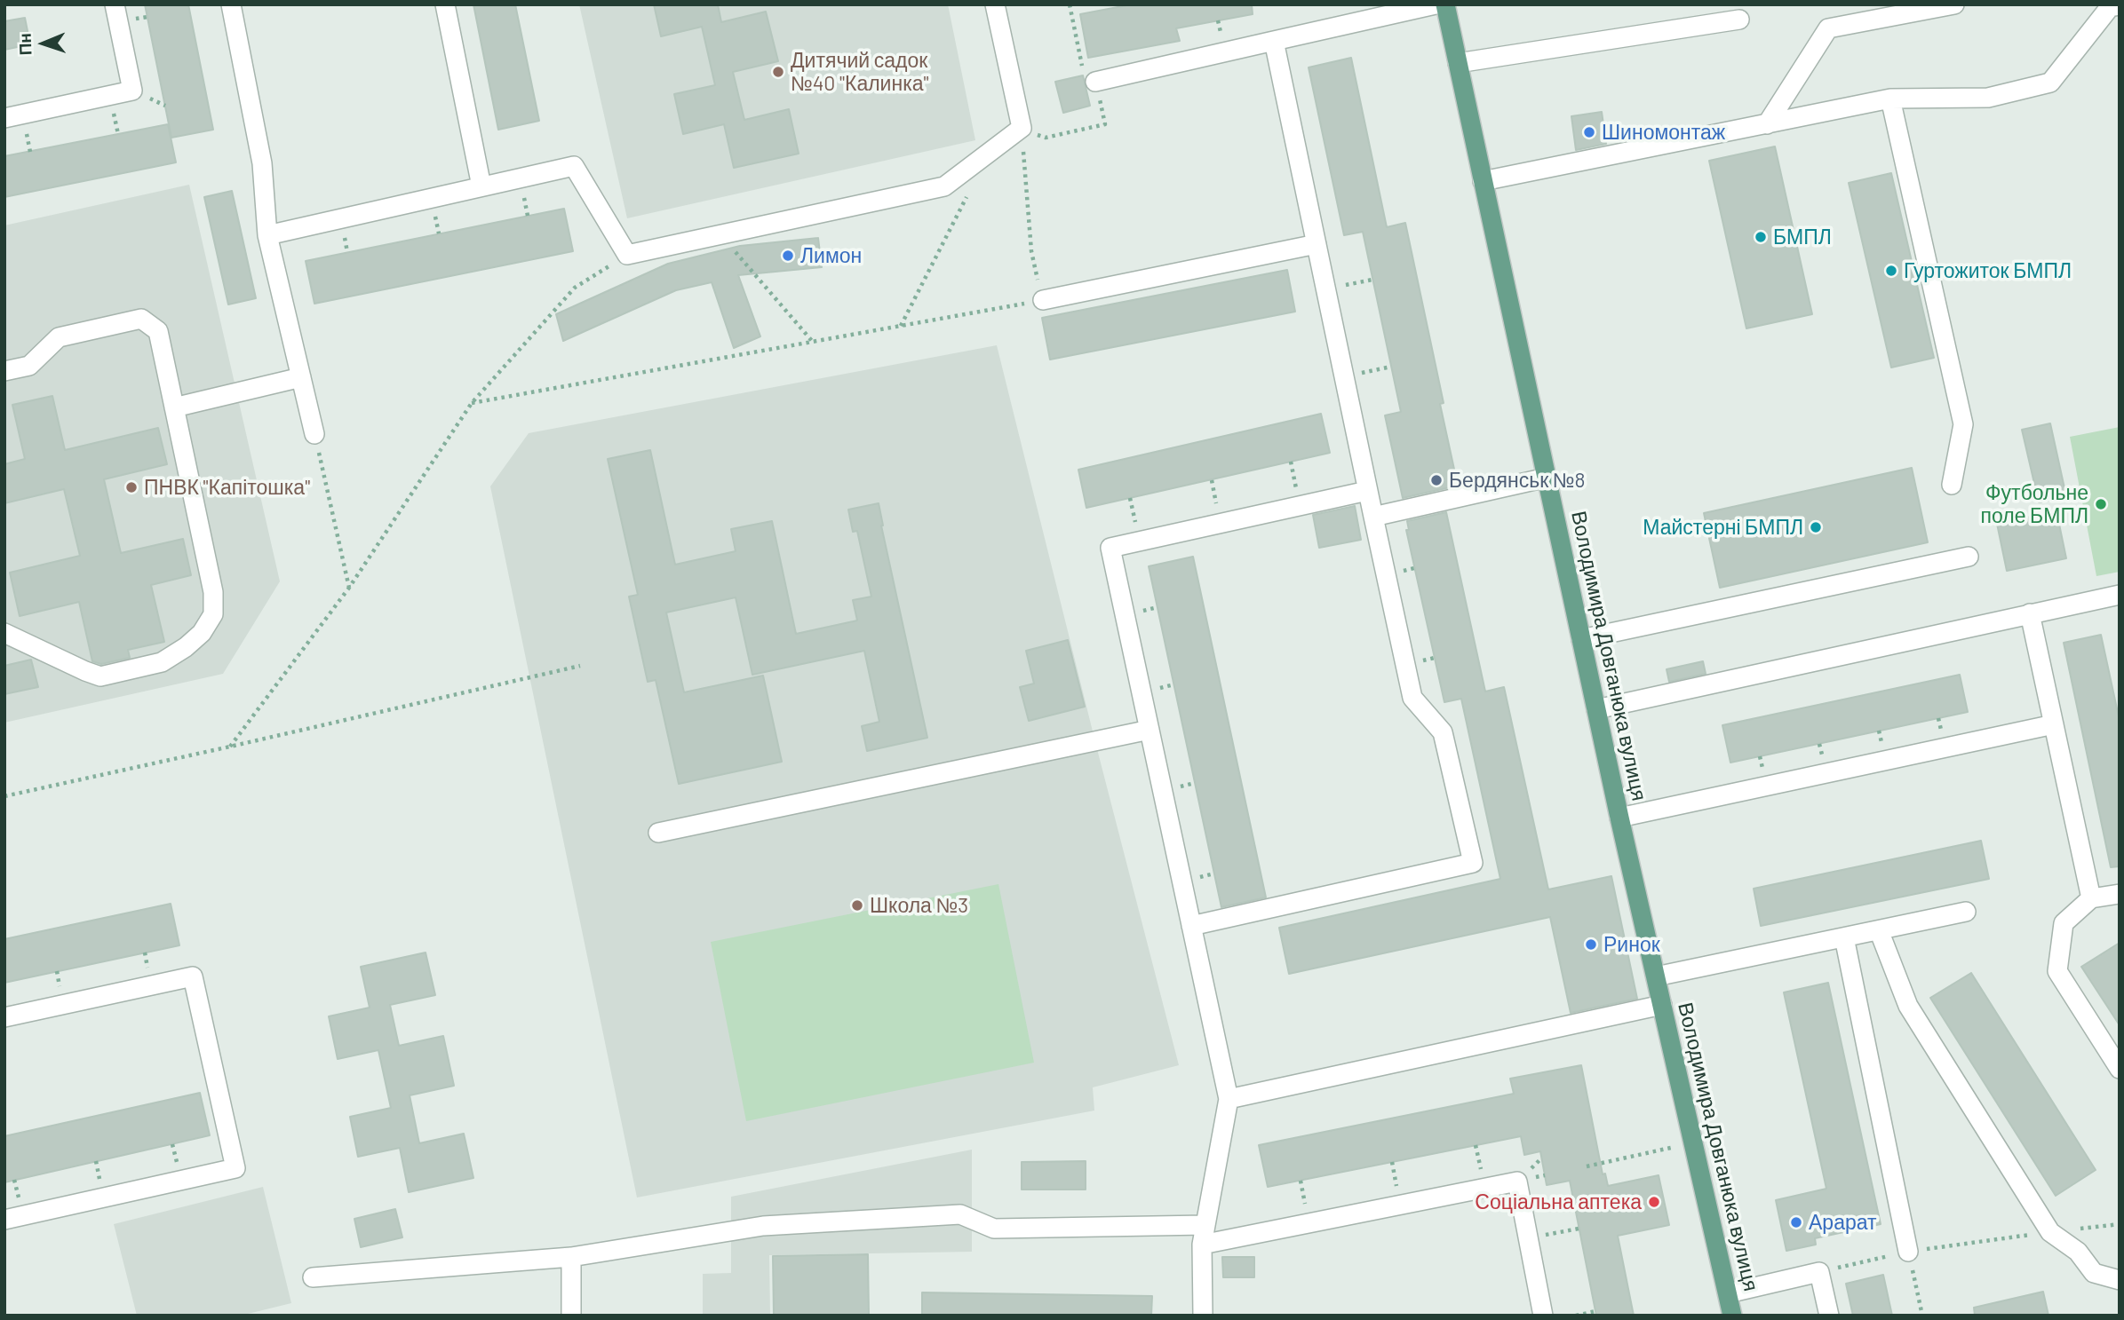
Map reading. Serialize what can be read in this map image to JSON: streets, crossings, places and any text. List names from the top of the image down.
{
  "streets": {
    "main road": ["Володимира Довганюка вулиця"]
  },
  "places": [
    "Дитячий садок №40 \"Калинка\"",
    "Шиномонтаж",
    "БМПЛ",
    "Лимон",
    "Гуртожиток БМПЛ",
    "Бердянськ №8",
    "ПНВК \"Капітошка\"",
    "Футбольне поле БМПЛ",
    "Майстерні БМПЛ",
    "Школа №3",
    "Ринок",
    "Соціальна аптека",
    "Арарат"
  ],
  "north": "left"
}
